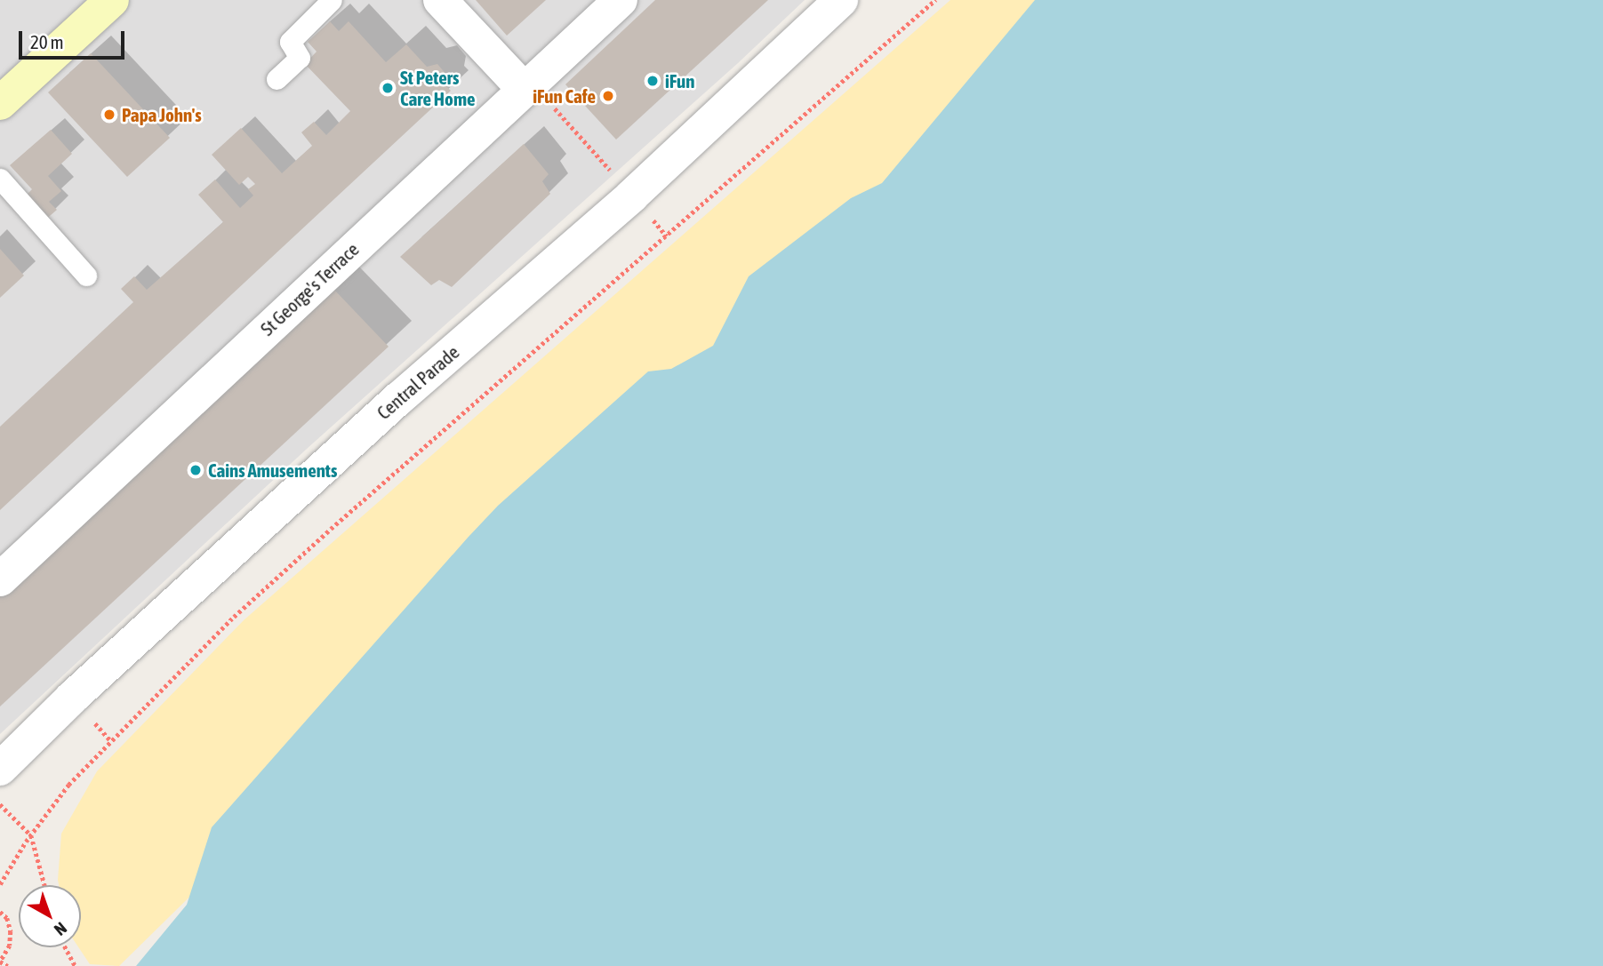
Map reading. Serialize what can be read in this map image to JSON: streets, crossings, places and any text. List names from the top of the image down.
{
  "streets": {
    "street": ["St George's Terrace", "Central Parade"]
  },
  "places": [
    "iFun",
    "St Peters Care Home",
    "iFun Cafe",
    "Papa John's",
    "Cains Amusements"
  ],
  "scale_bar": "20 m",
  "north": "bottom right"
}
